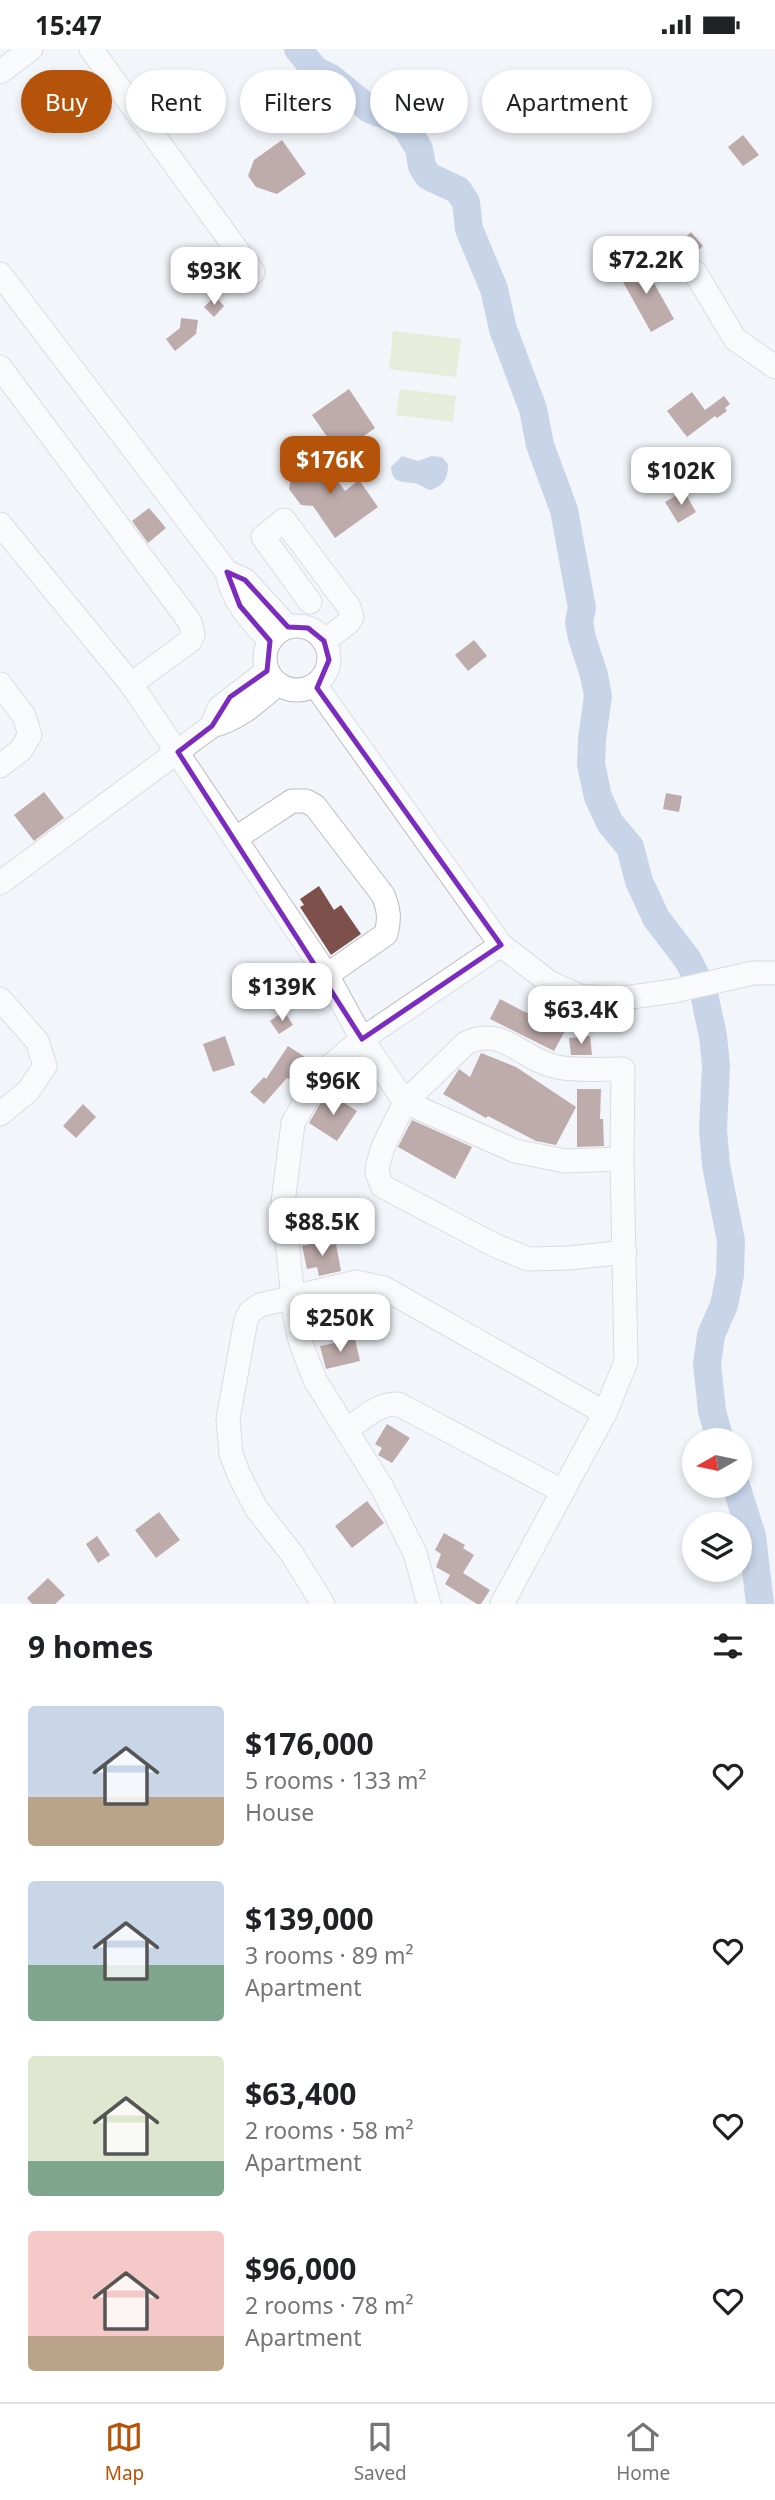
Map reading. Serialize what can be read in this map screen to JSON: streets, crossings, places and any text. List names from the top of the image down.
{
  "north": "left",
  "page": {
    "status": "15:47",
    "chip": [
      "Buy",
      "Rent",
      "Filters",
      "New",
      "Apartment"
    ],
    "price": [
      "$72.2K",
      "$93K",
      "$176K",
      "$102K",
      "$139K",
      "$63.4K",
      "$96K",
      "$88.5K",
      "$250K"
    ],
    "heading": "9 homes",
    "list": [
      {
        "name": "$176,000",
        "note": "5 rooms · 133 m² · House"
      },
      {
        "name": "$139,000",
        "note": "3 rooms · 89 m² · Apartment"
      },
      {
        "name": "$63,400",
        "note": "2 rooms · 58 m² · Apartment"
      },
      {
        "name": "$96,000",
        "note": "2 rooms · 78 m² · Apartment"
      }
    ],
    "tabs": ["Map", "Saved", "Home"]
  }
}
